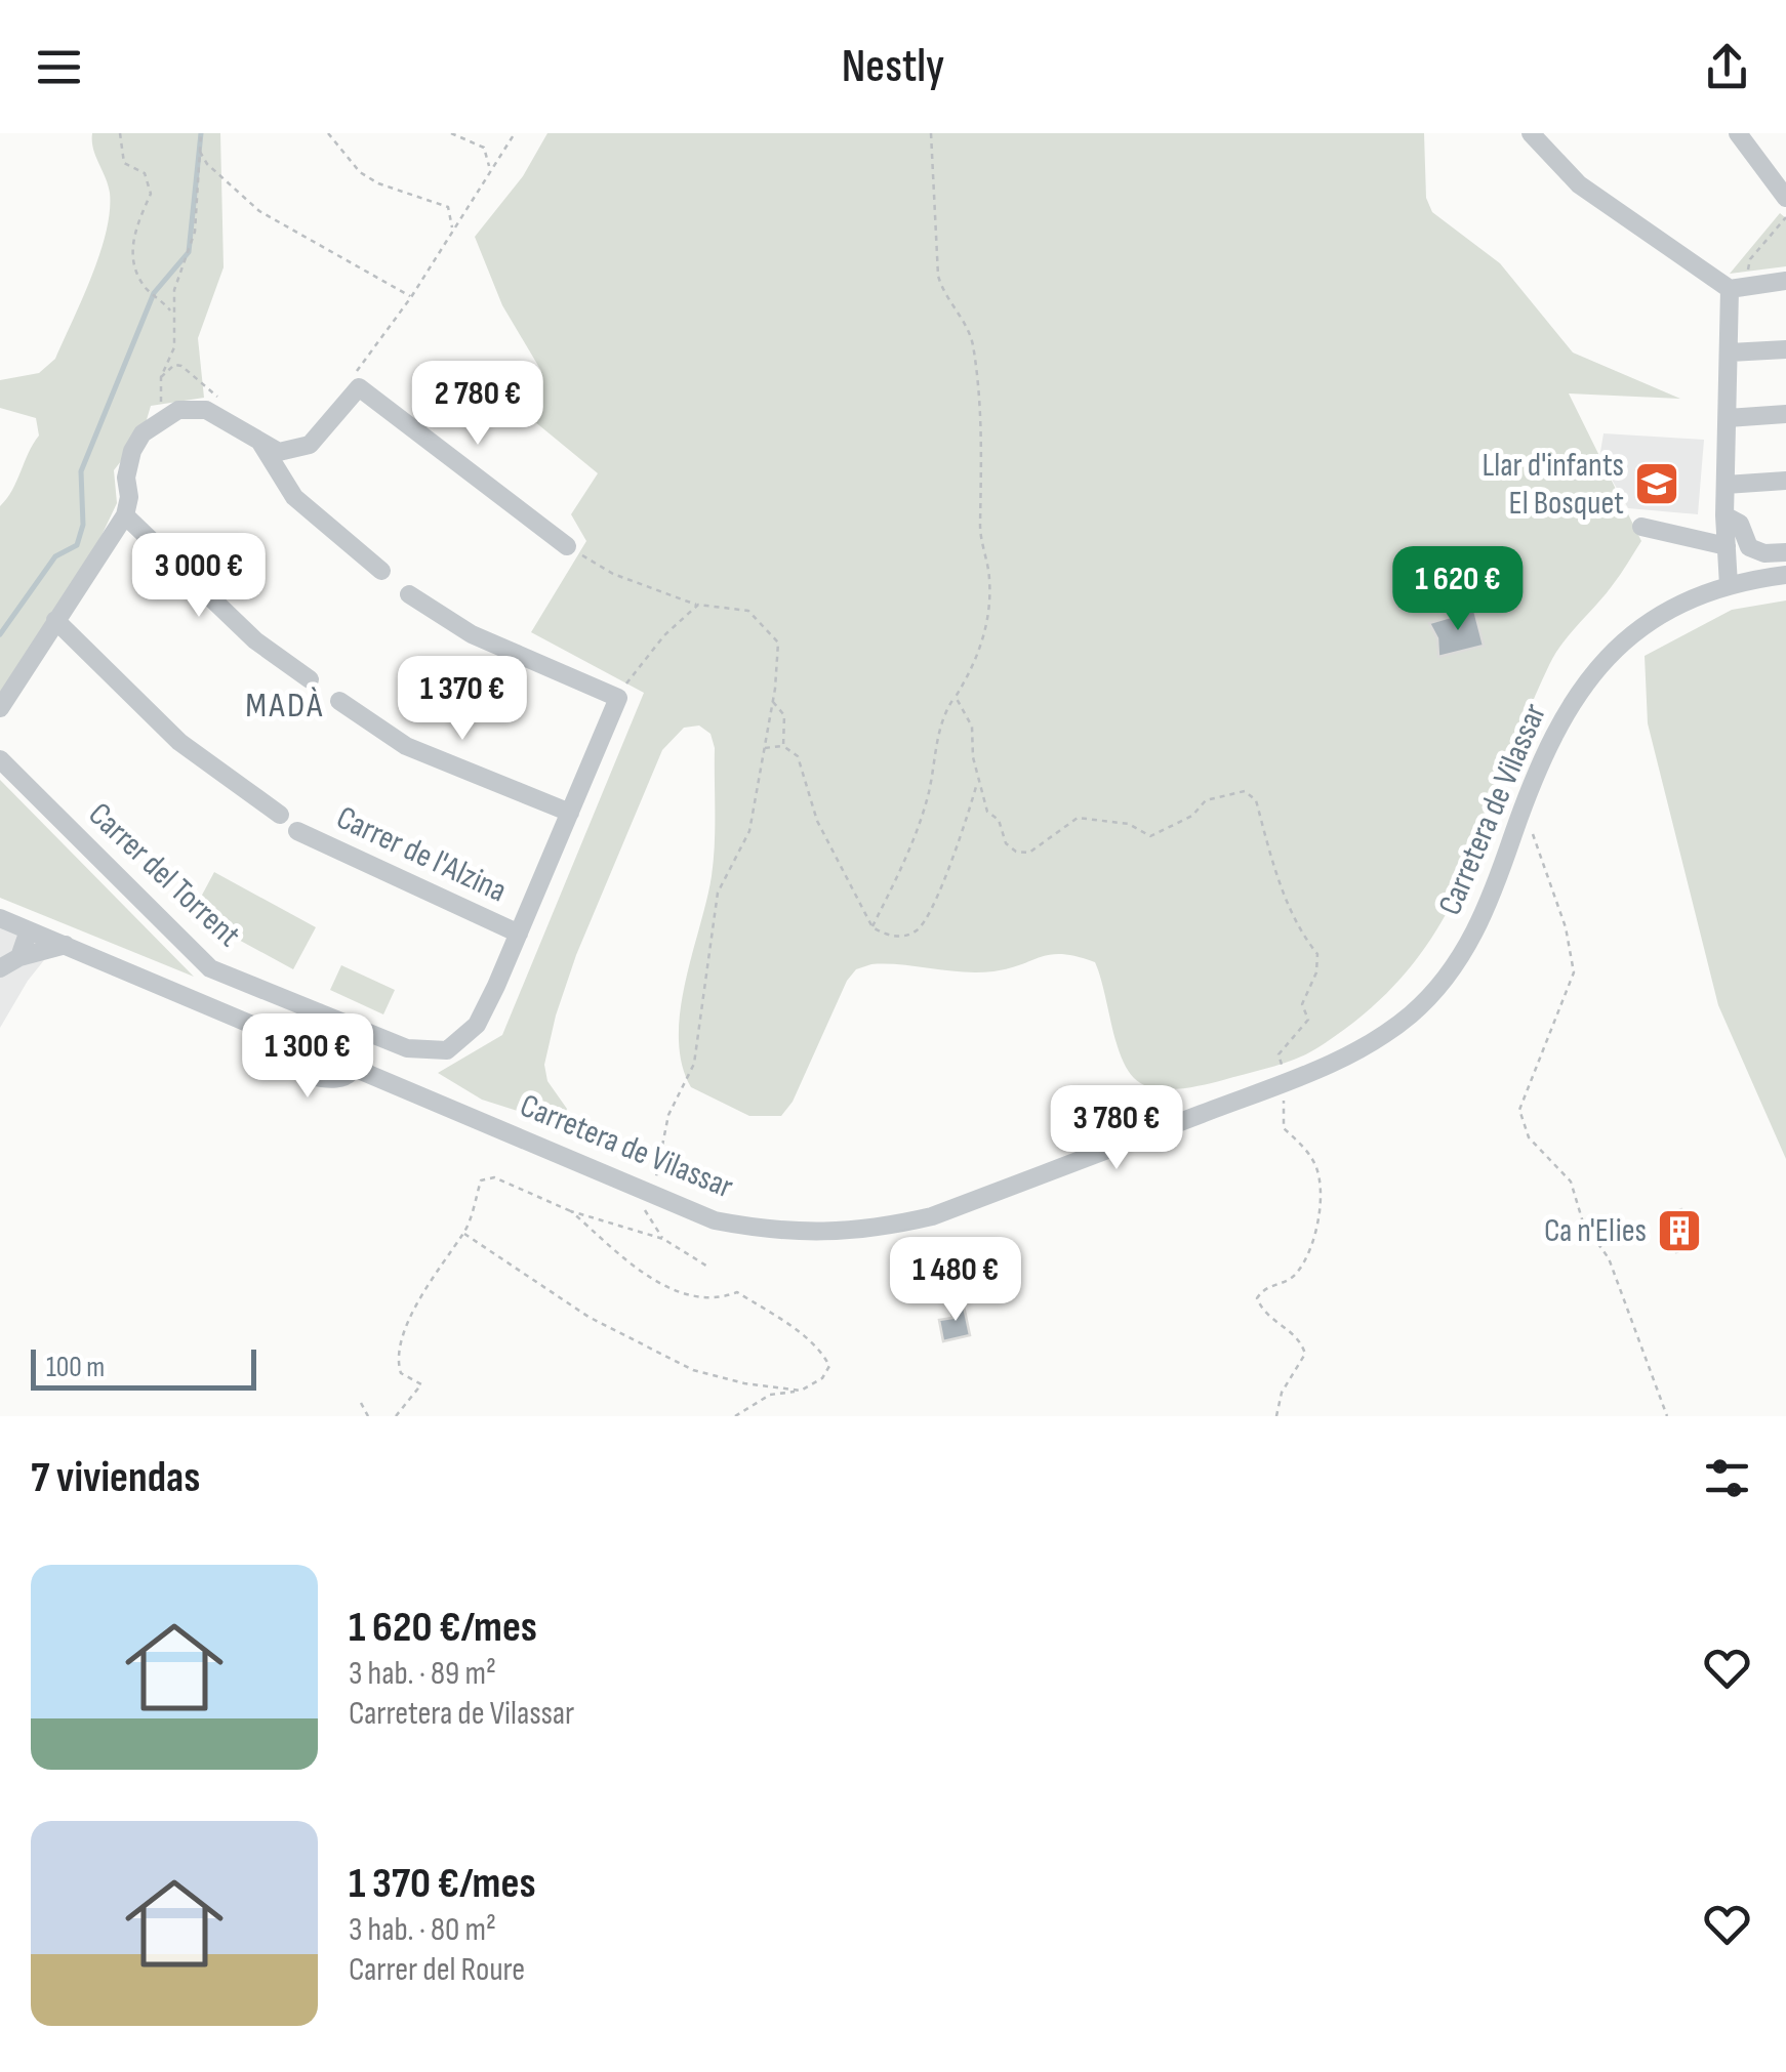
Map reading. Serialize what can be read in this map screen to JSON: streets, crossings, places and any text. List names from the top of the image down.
{
  "streets": {
    "street": ["Carretera de Vilassar", "Carrer de l'Alzina", "Carrer del Torrent"]
  },
  "crossings": [
    ["Carretera de Vilassar", "Carrer del Torrent"],
    ["Carrer de l'Alzina", "Carrer del Torrent"]
  ],
  "districts": ["MADÀ"],
  "places": {
    "school or university": ["Llar d'infants El Bosquet"],
    "building": ["Ca n'Elies"]
  },
  "scale_bar": "100 m",
  "page": {
    "header": "Nestly",
    "price": [
      "2 780 €",
      "3 000 €",
      "1 620 €",
      "1 370 €",
      "1 300 €",
      "3 780 €",
      "1 480 €"
    ],
    "scale": "100 m",
    "heading": "7 viviendas",
    "list": [
      {
        "name": "1 620 €/mes",
        "note": "3 hab. · 89 m² · Carretera de Vilassar"
      },
      {
        "name": "1 370 €/mes",
        "note": "3 hab. · 80 m² · Carrer del Roure"
      }
    ]
  }
}
